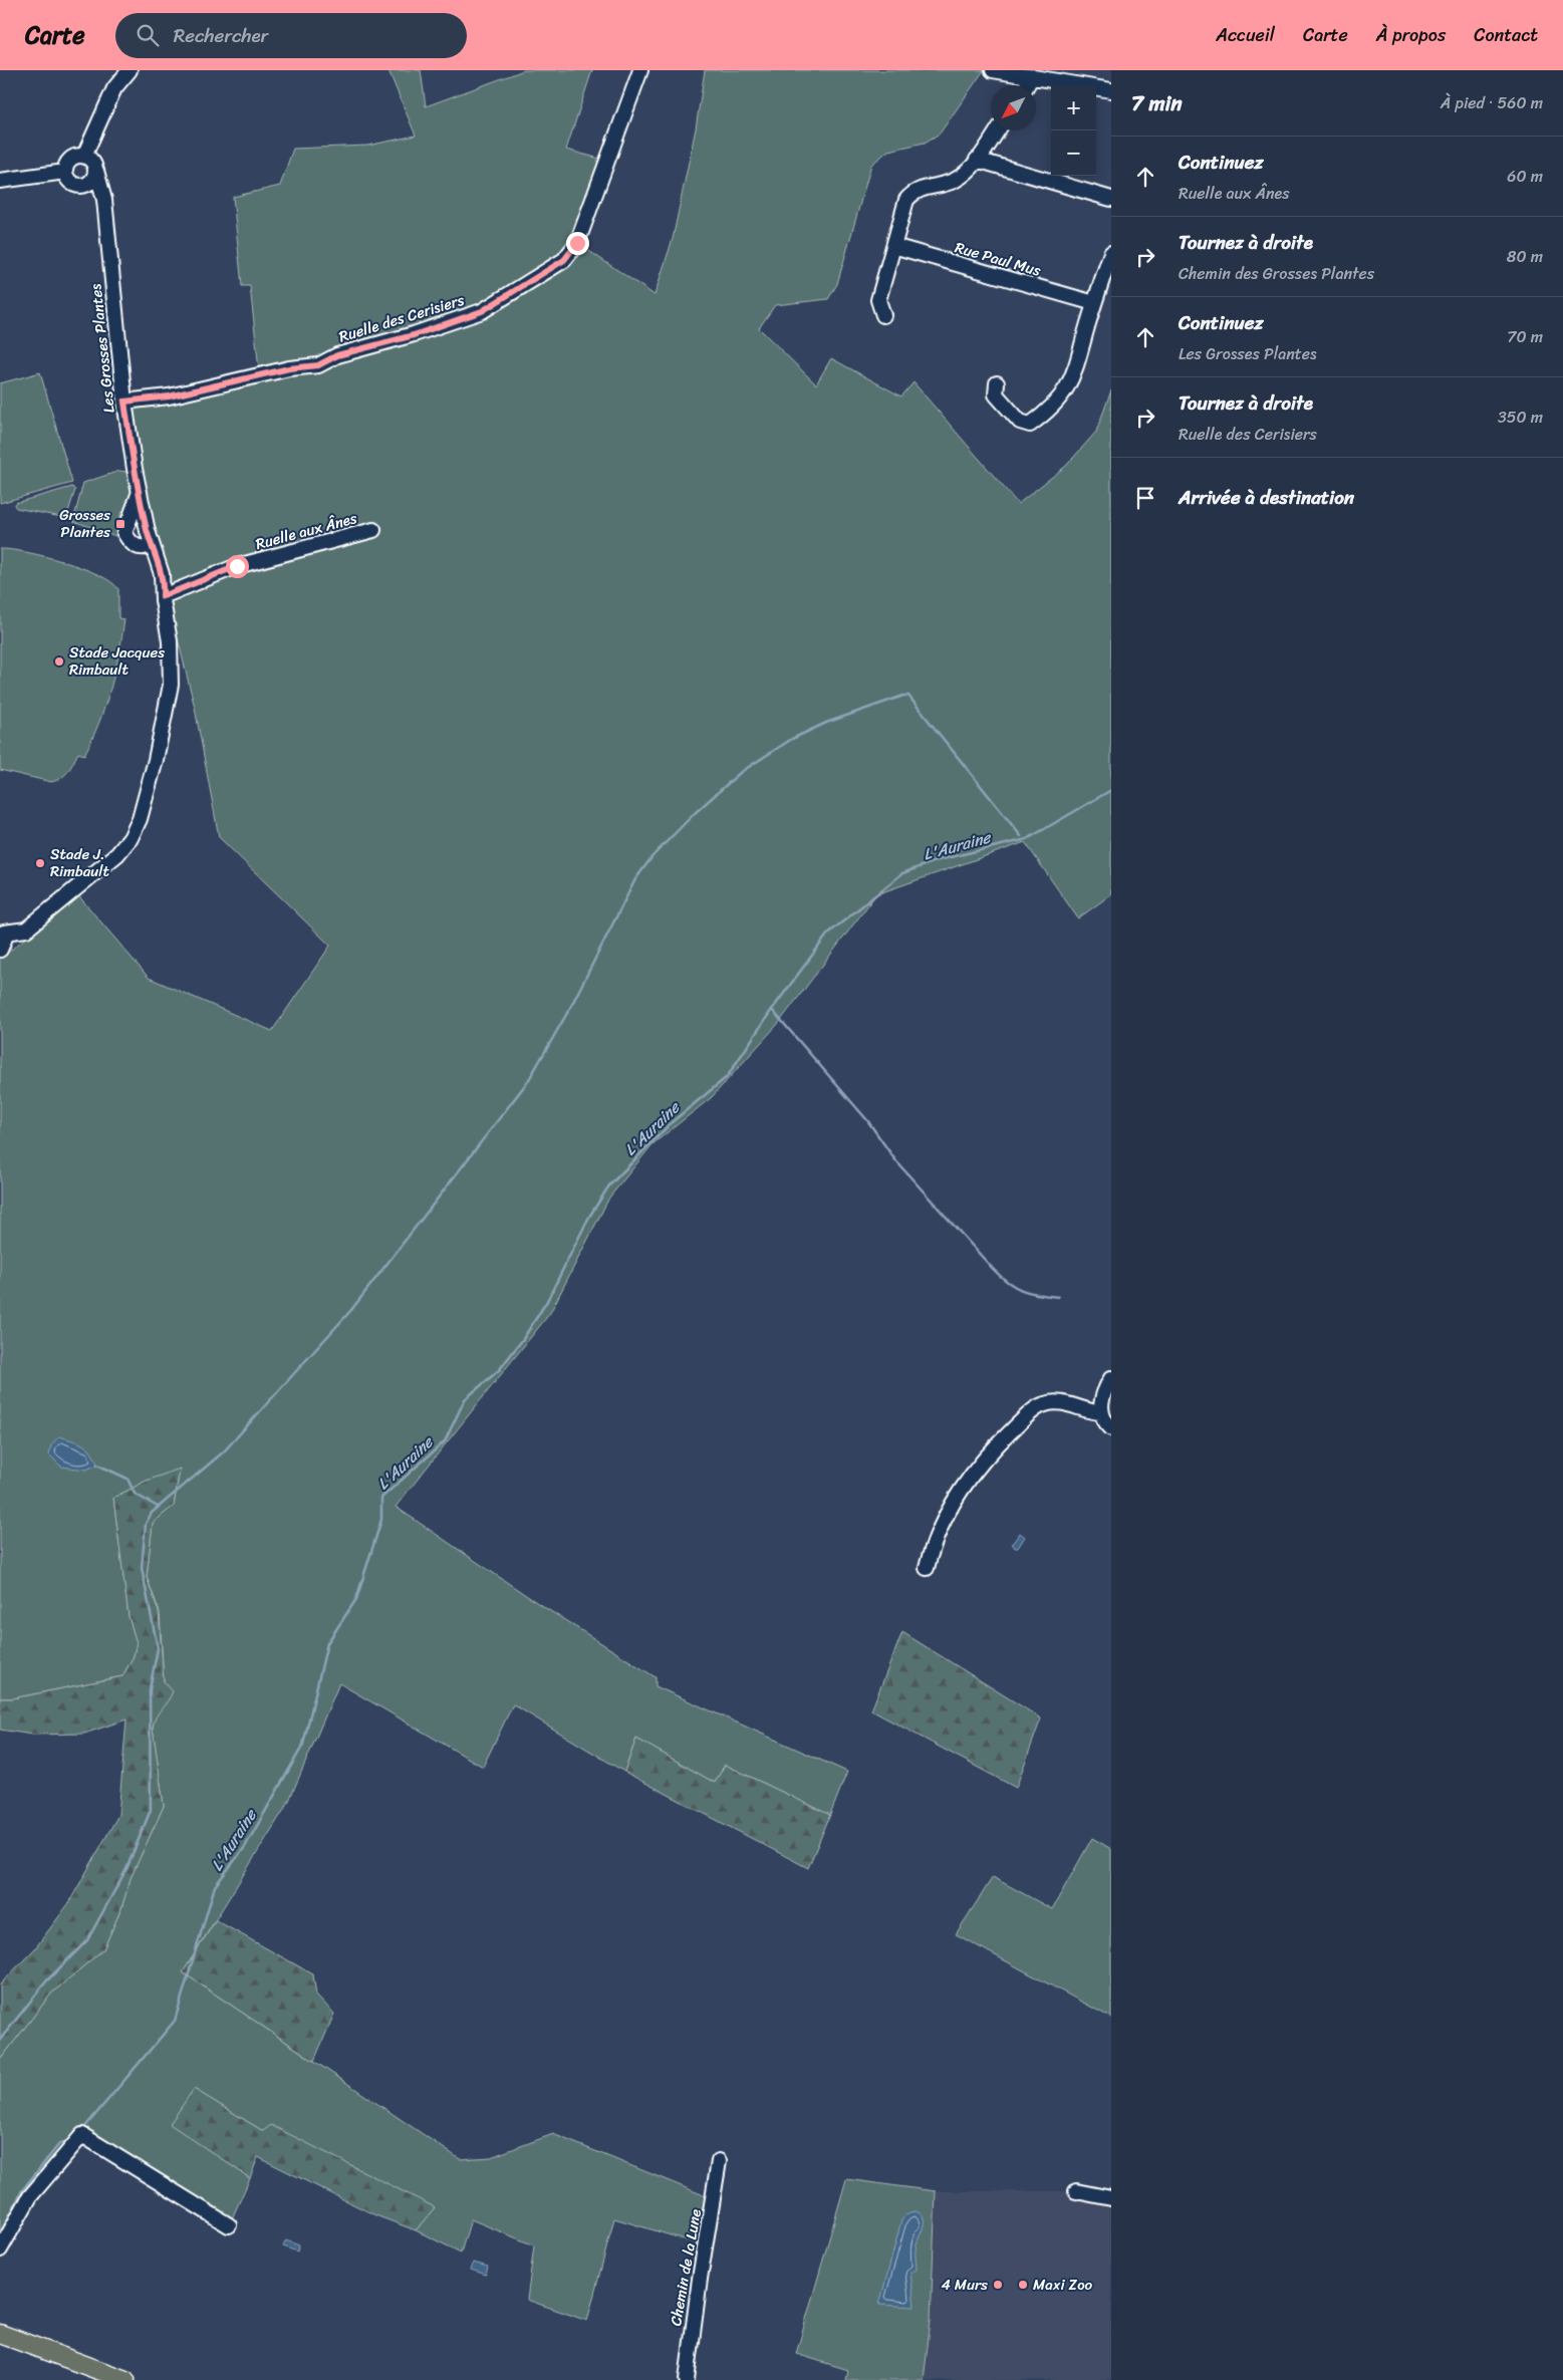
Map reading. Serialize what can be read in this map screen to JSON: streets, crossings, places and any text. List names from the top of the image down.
{
  "streets": {
    "street": [
      "Rue Paul Mus",
      "Ruelle des Cerisiers",
      "Les Grosses Plantes",
      "Ruelle aux Ânes",
      "Chemin de la Lune"
    ]
  },
  "crossings": [
    ["Ruelle des Cerisiers", "Les Grosses Plantes"],
    ["Les Grosses Plantes", "Ruelle aux Ânes"]
  ],
  "water": ["L'Auraine"],
  "places": {
    "transit": ["Grosses Plantes"],
    "other": [
      "Stade Jacques Rimbault",
      "Stade J. Rimbault",
      "4 Murs",
      "Maxi Zoo"
    ]
  },
  "north": "bottom left",
  "page": {
    "header": "Carte",
    "search": "Rechercher",
    "nav": [
      "Accueil",
      "Carte",
      "À propos",
      "Contact"
    ],
    "heading": ["7 min", "À pied · 560 m"],
    "map_buttons": ["+", "−"],
    "list": [
      ["Continuez", "Ruelle aux Ânes", "60 m"],
      ["Tournez à droite", "Chemin des Grosses Plantes", "80 m"],
      ["Continuez", "Les Grosses Plantes", "70 m"],
      ["Tournez à droite", "Ruelle des Cerisiers", "350 m"],
      "Arrivée à destination"
    ]
  }
}
